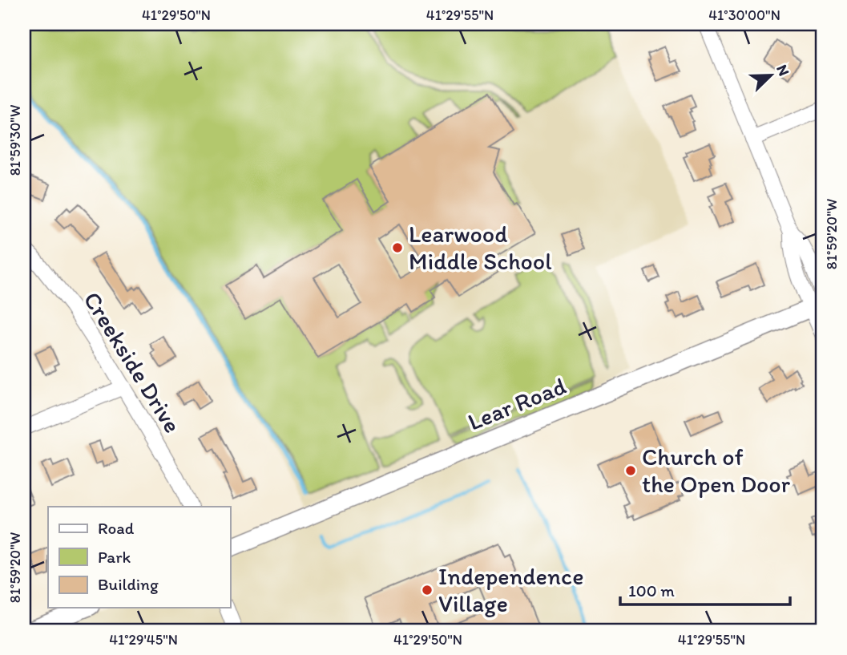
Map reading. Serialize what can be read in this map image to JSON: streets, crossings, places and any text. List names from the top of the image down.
{
  "streets": {
    "street": ["Creekside Drive", "Lear Road"]
  },
  "places": ["Learwood Middle School", "Church of the Open Door", "Independence Village"],
  "legend": ["Road", "Park", "Building"],
  "scale_bar": "100 m",
  "north": "top right",
  "coordinates": [
    "41°29'50\"N",
    "41°29'55\"N",
    "41°30'00\"N",
    "81°59'30\"W",
    "81°59'20\"W",
    "41°29'45\"N"
  ]
}
